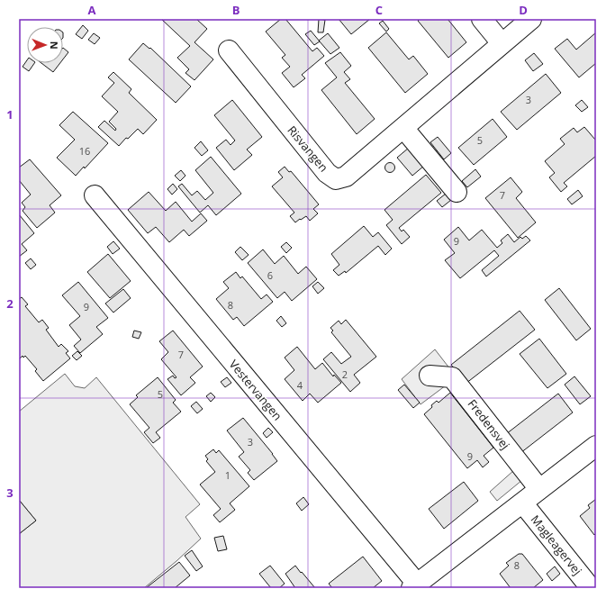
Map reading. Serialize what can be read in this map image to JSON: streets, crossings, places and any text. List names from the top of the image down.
{
  "streets": {
    "street": [
      "Risvangen",
      "Vestervangen",
      "Fredensvej",
      "Magleagervej"
    ]
  },
  "house_numbers": [
    "3",
    "5",
    "16",
    "7",
    "9",
    "6",
    "8",
    "9",
    "7",
    "2",
    "4",
    "5",
    "3",
    "9",
    "1",
    "8"
  ],
  "north": "right",
  "grid": {
    "columns": [
      "A",
      "B",
      "C",
      "D"
    ],
    "rows": ["1", "2", "3"]
  }
}
